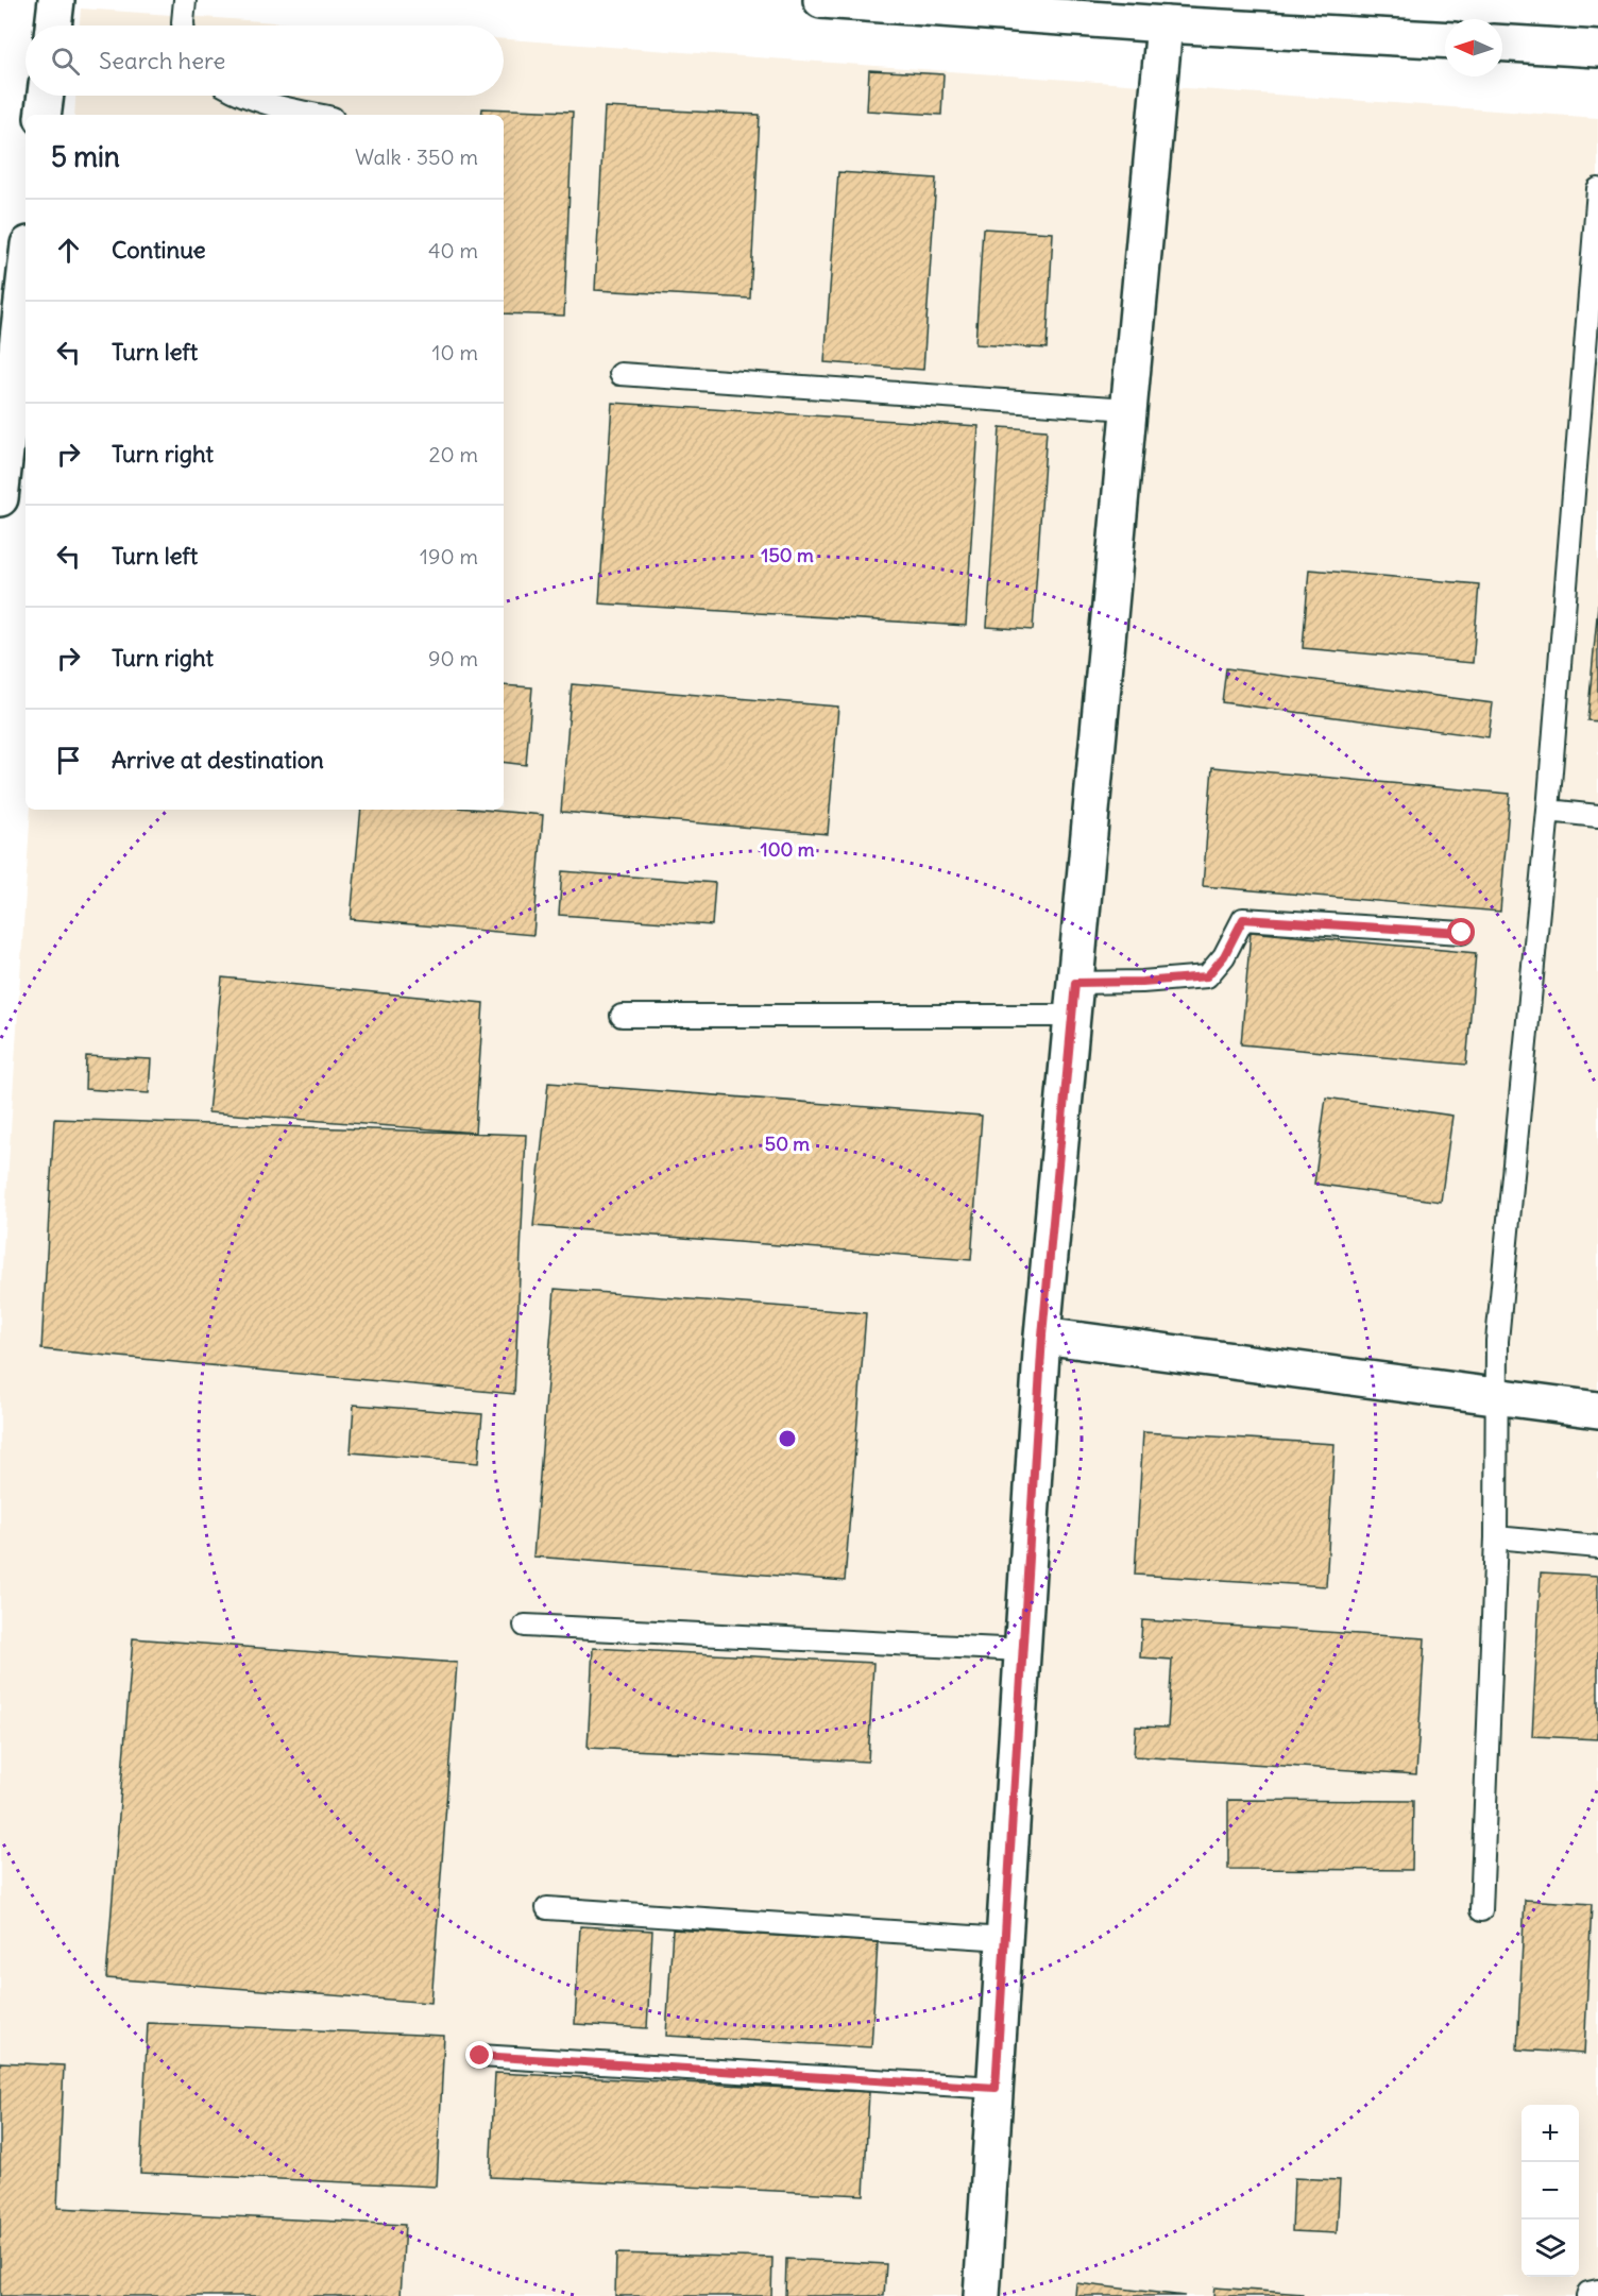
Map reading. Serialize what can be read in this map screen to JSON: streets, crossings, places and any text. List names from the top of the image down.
{
  "north": "left",
  "page": {
    "search": "Search here",
    "heading": ["5 min", "Walk · 350 m"],
    "list": [
      ["Continue", "40 m"],
      ["Turn left", "10 m"],
      ["Turn right", "20 m"],
      ["Turn left", "190 m"],
      ["Turn right", "90 m"],
      "Arrive at destination"
    ],
    "map_buttons": ["+", "−"]
  },
  "rings": ["150 m", "100 m", "50 m"]
}
